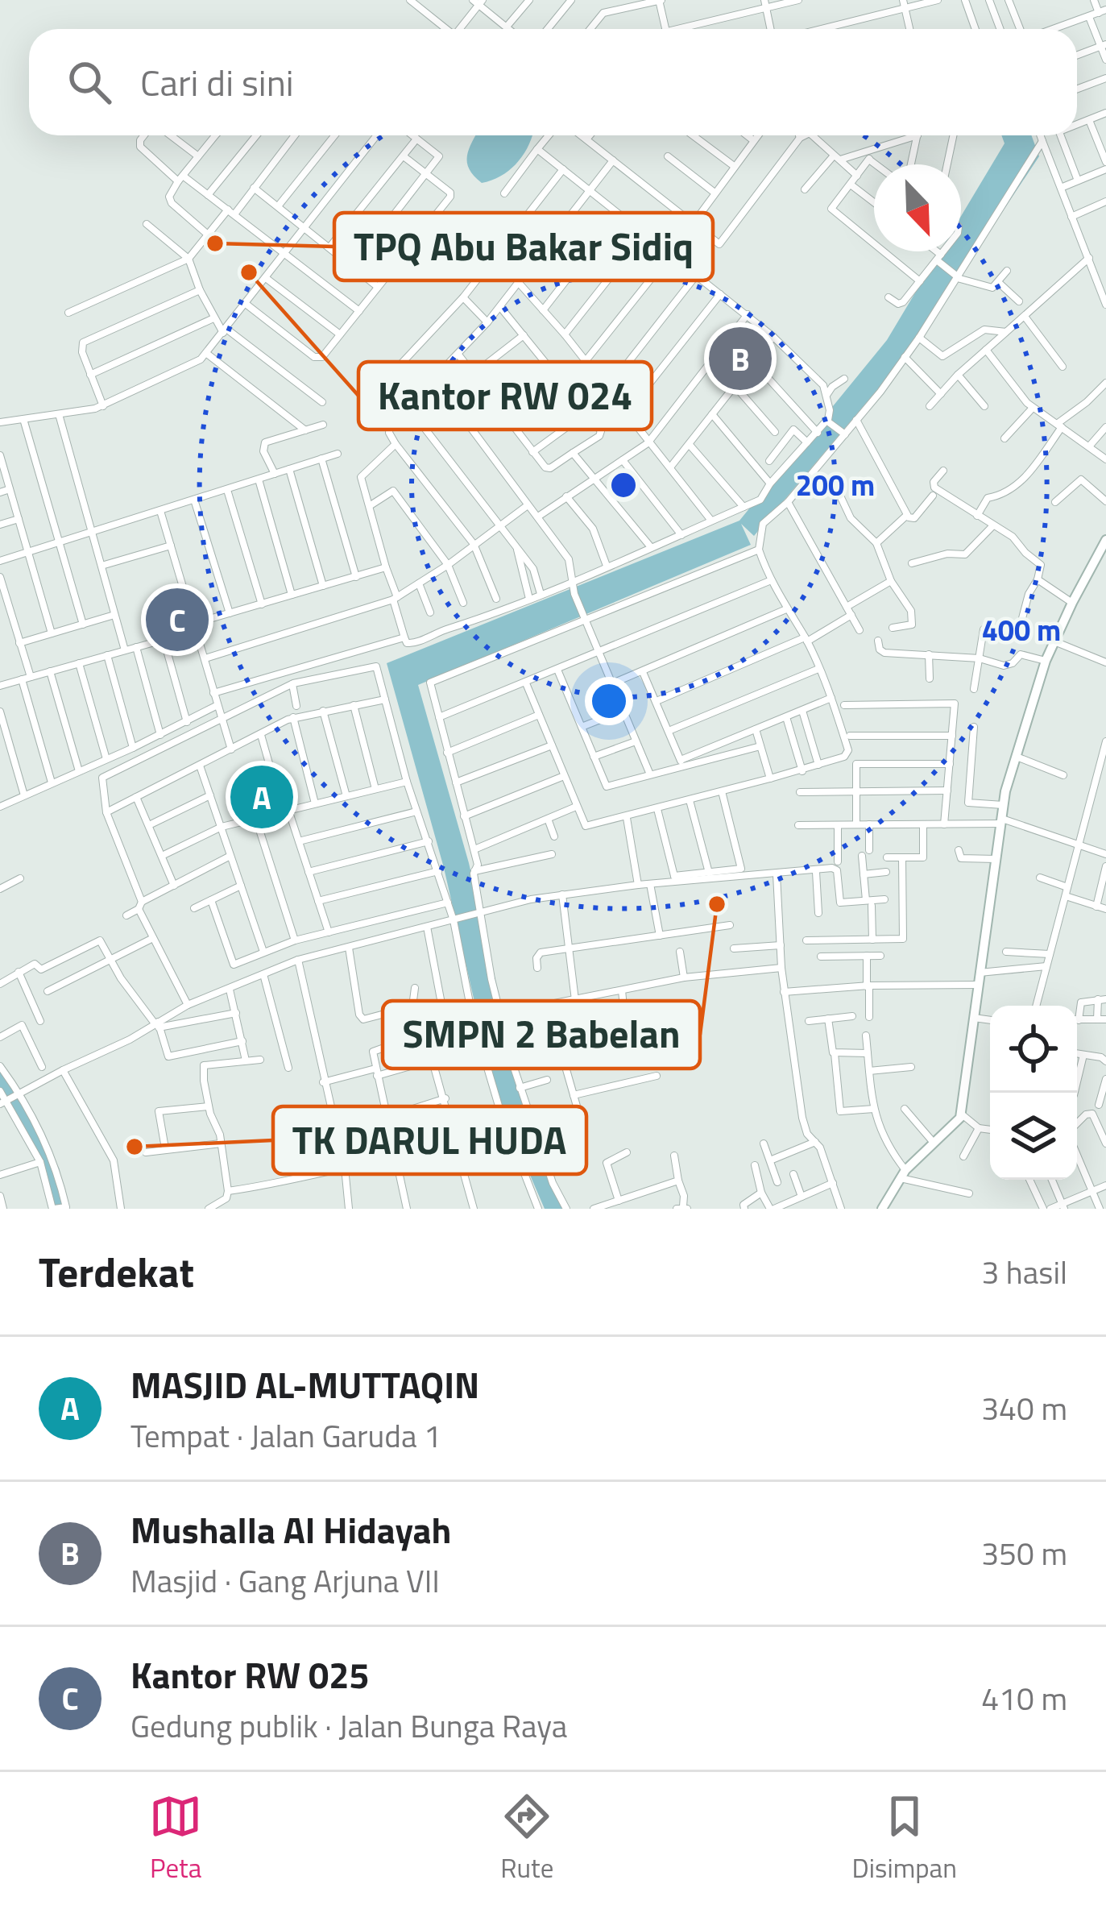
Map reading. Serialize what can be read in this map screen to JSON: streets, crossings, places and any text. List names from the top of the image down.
{
  "places": [
    "TPQ Abu Bakar Sidiq",
    "Kantor RW 024",
    "SMPN 2 Babelan",
    "TK DARUL HUDA"
  ],
  "north": "bottom right",
  "page": {
    "search": "Cari di sini",
    "pins": ["B", "C", "A"],
    "heading": ["Terdekat", "3 hasil"],
    "list": [
      {
        "mark": "A",
        "name": "MASJID AL-MUTTAQIN",
        "note": "Tempat · Jalan Garuda 1",
        "value": "340 m"
      },
      {
        "mark": "B",
        "name": "Mushalla Al Hidayah",
        "note": "Masjid · Gang Arjuna VII",
        "value": "350 m"
      },
      {
        "mark": "C",
        "name": "Kantor RW 025",
        "note": "Gedung publik · Jalan Bunga Raya",
        "value": "410 m"
      }
    ],
    "nav": ["Peta", "Rute", "Disimpan"]
  },
  "rings": ["200 m", "400 m"]
}
